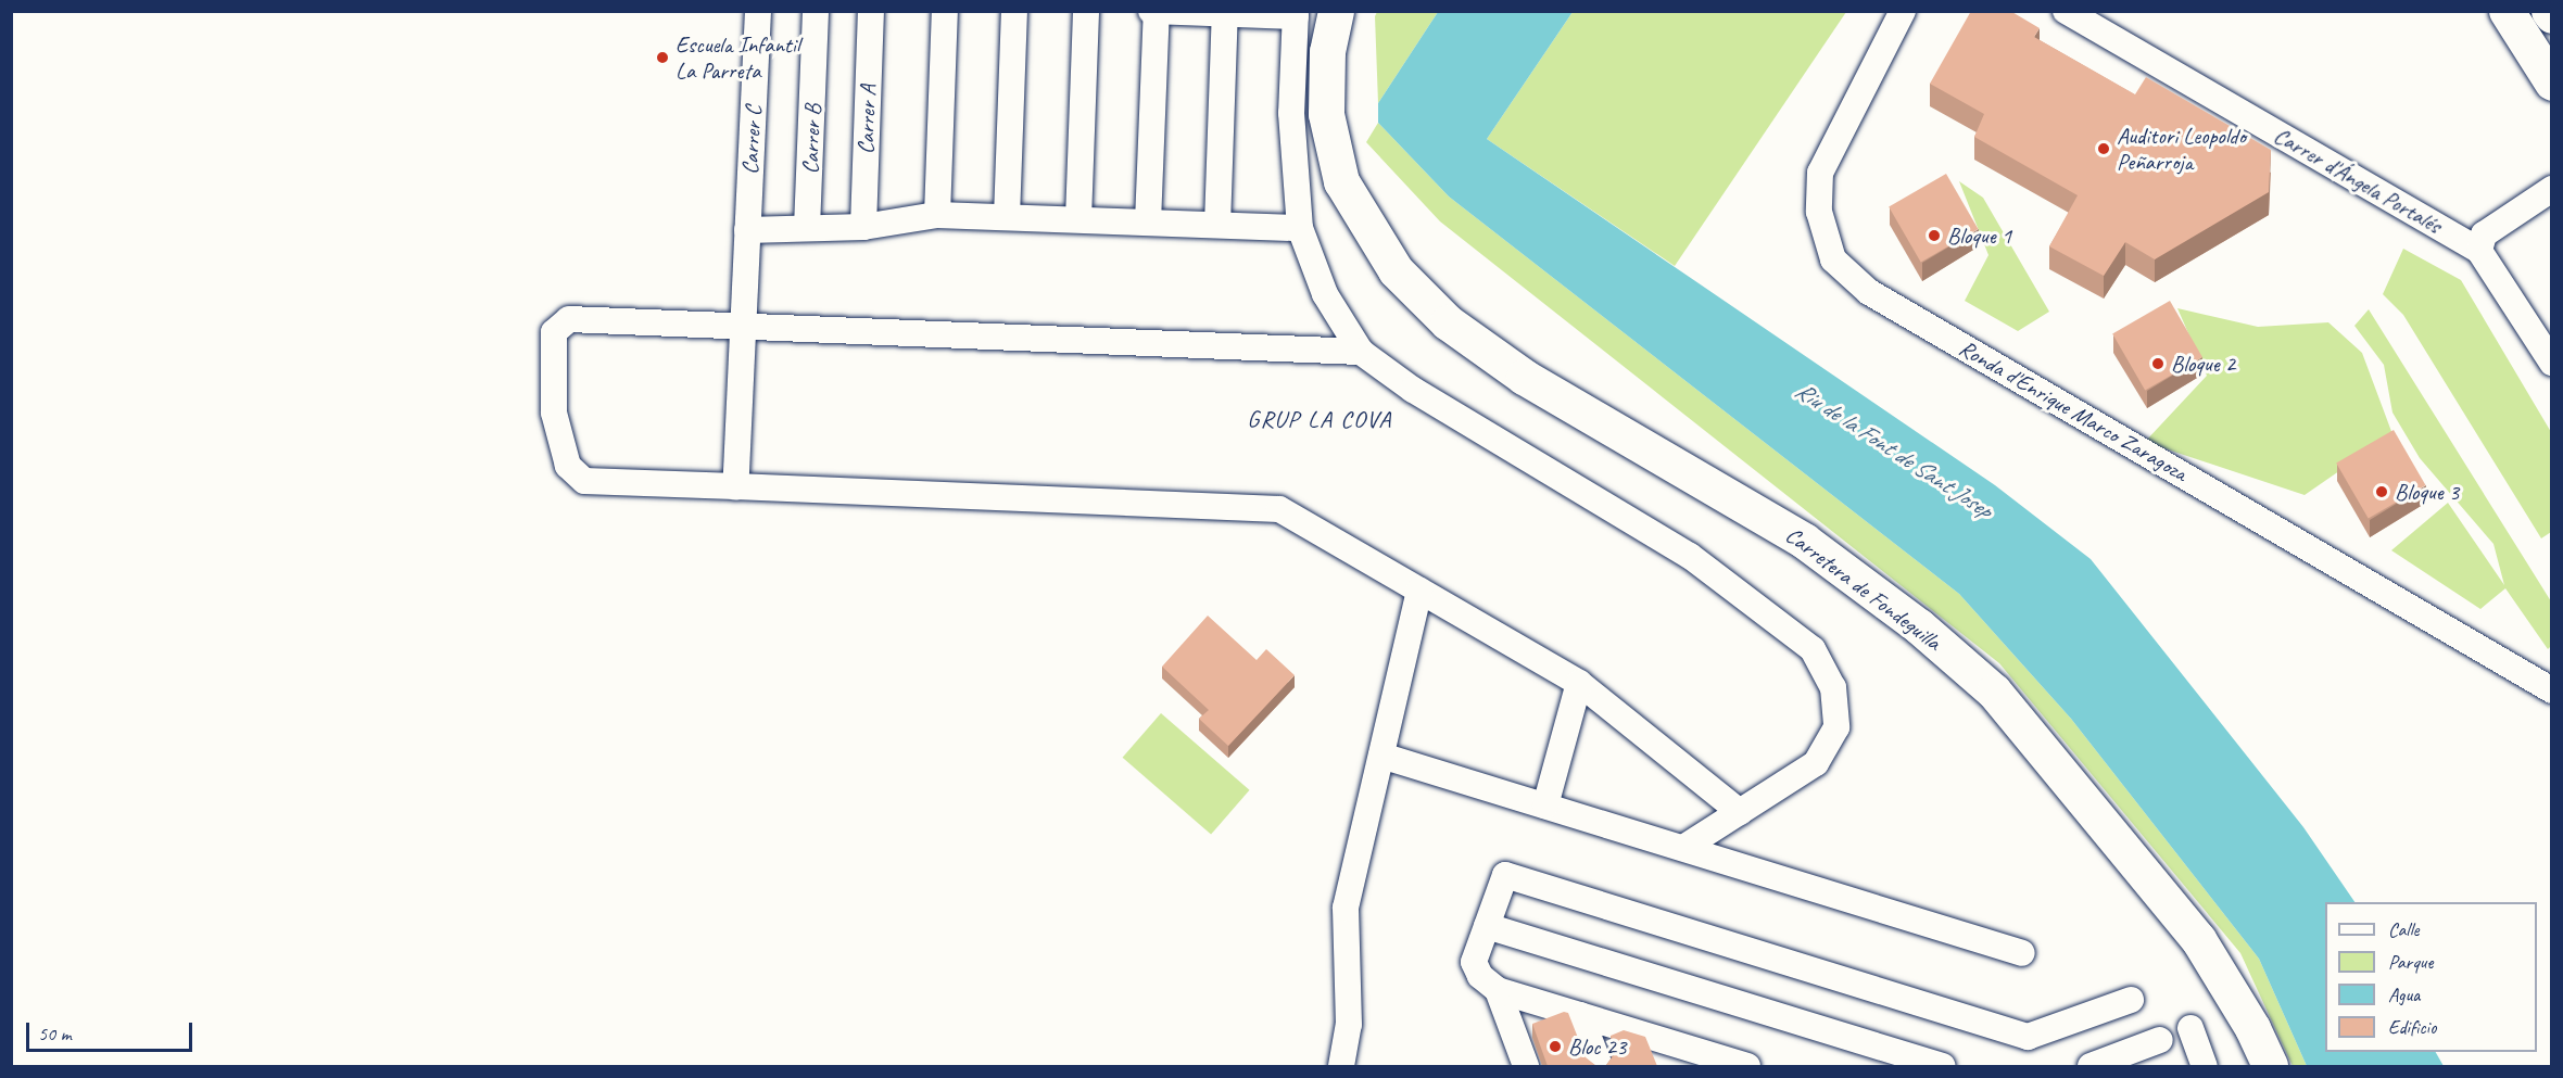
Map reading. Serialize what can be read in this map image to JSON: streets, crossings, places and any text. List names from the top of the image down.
{
  "streets": {
    "main road": ["Carretera de Fondeguilla"],
    "street": [
      "Carrer A",
      "Carrer B",
      "Carrer C",
      "Carrer d'Ángela Portalés",
      "Ronda d'Enrique Marco Zaragoza"
    ]
  },
  "districts": ["GRUP LA COVA"],
  "water": ["Riu de la Font de Sant Josep"],
  "places": [
    "Escuela Infantil La Parreta",
    "Auditori Leopoldo Peñarroja",
    "Bloque 1",
    "Bloque 2",
    "Bloque 3",
    "Bloc 23"
  ],
  "legend": [
    "Calle",
    "Parque",
    "Agua",
    "Edificio"
  ],
  "scale_bar": "50 m"
}
